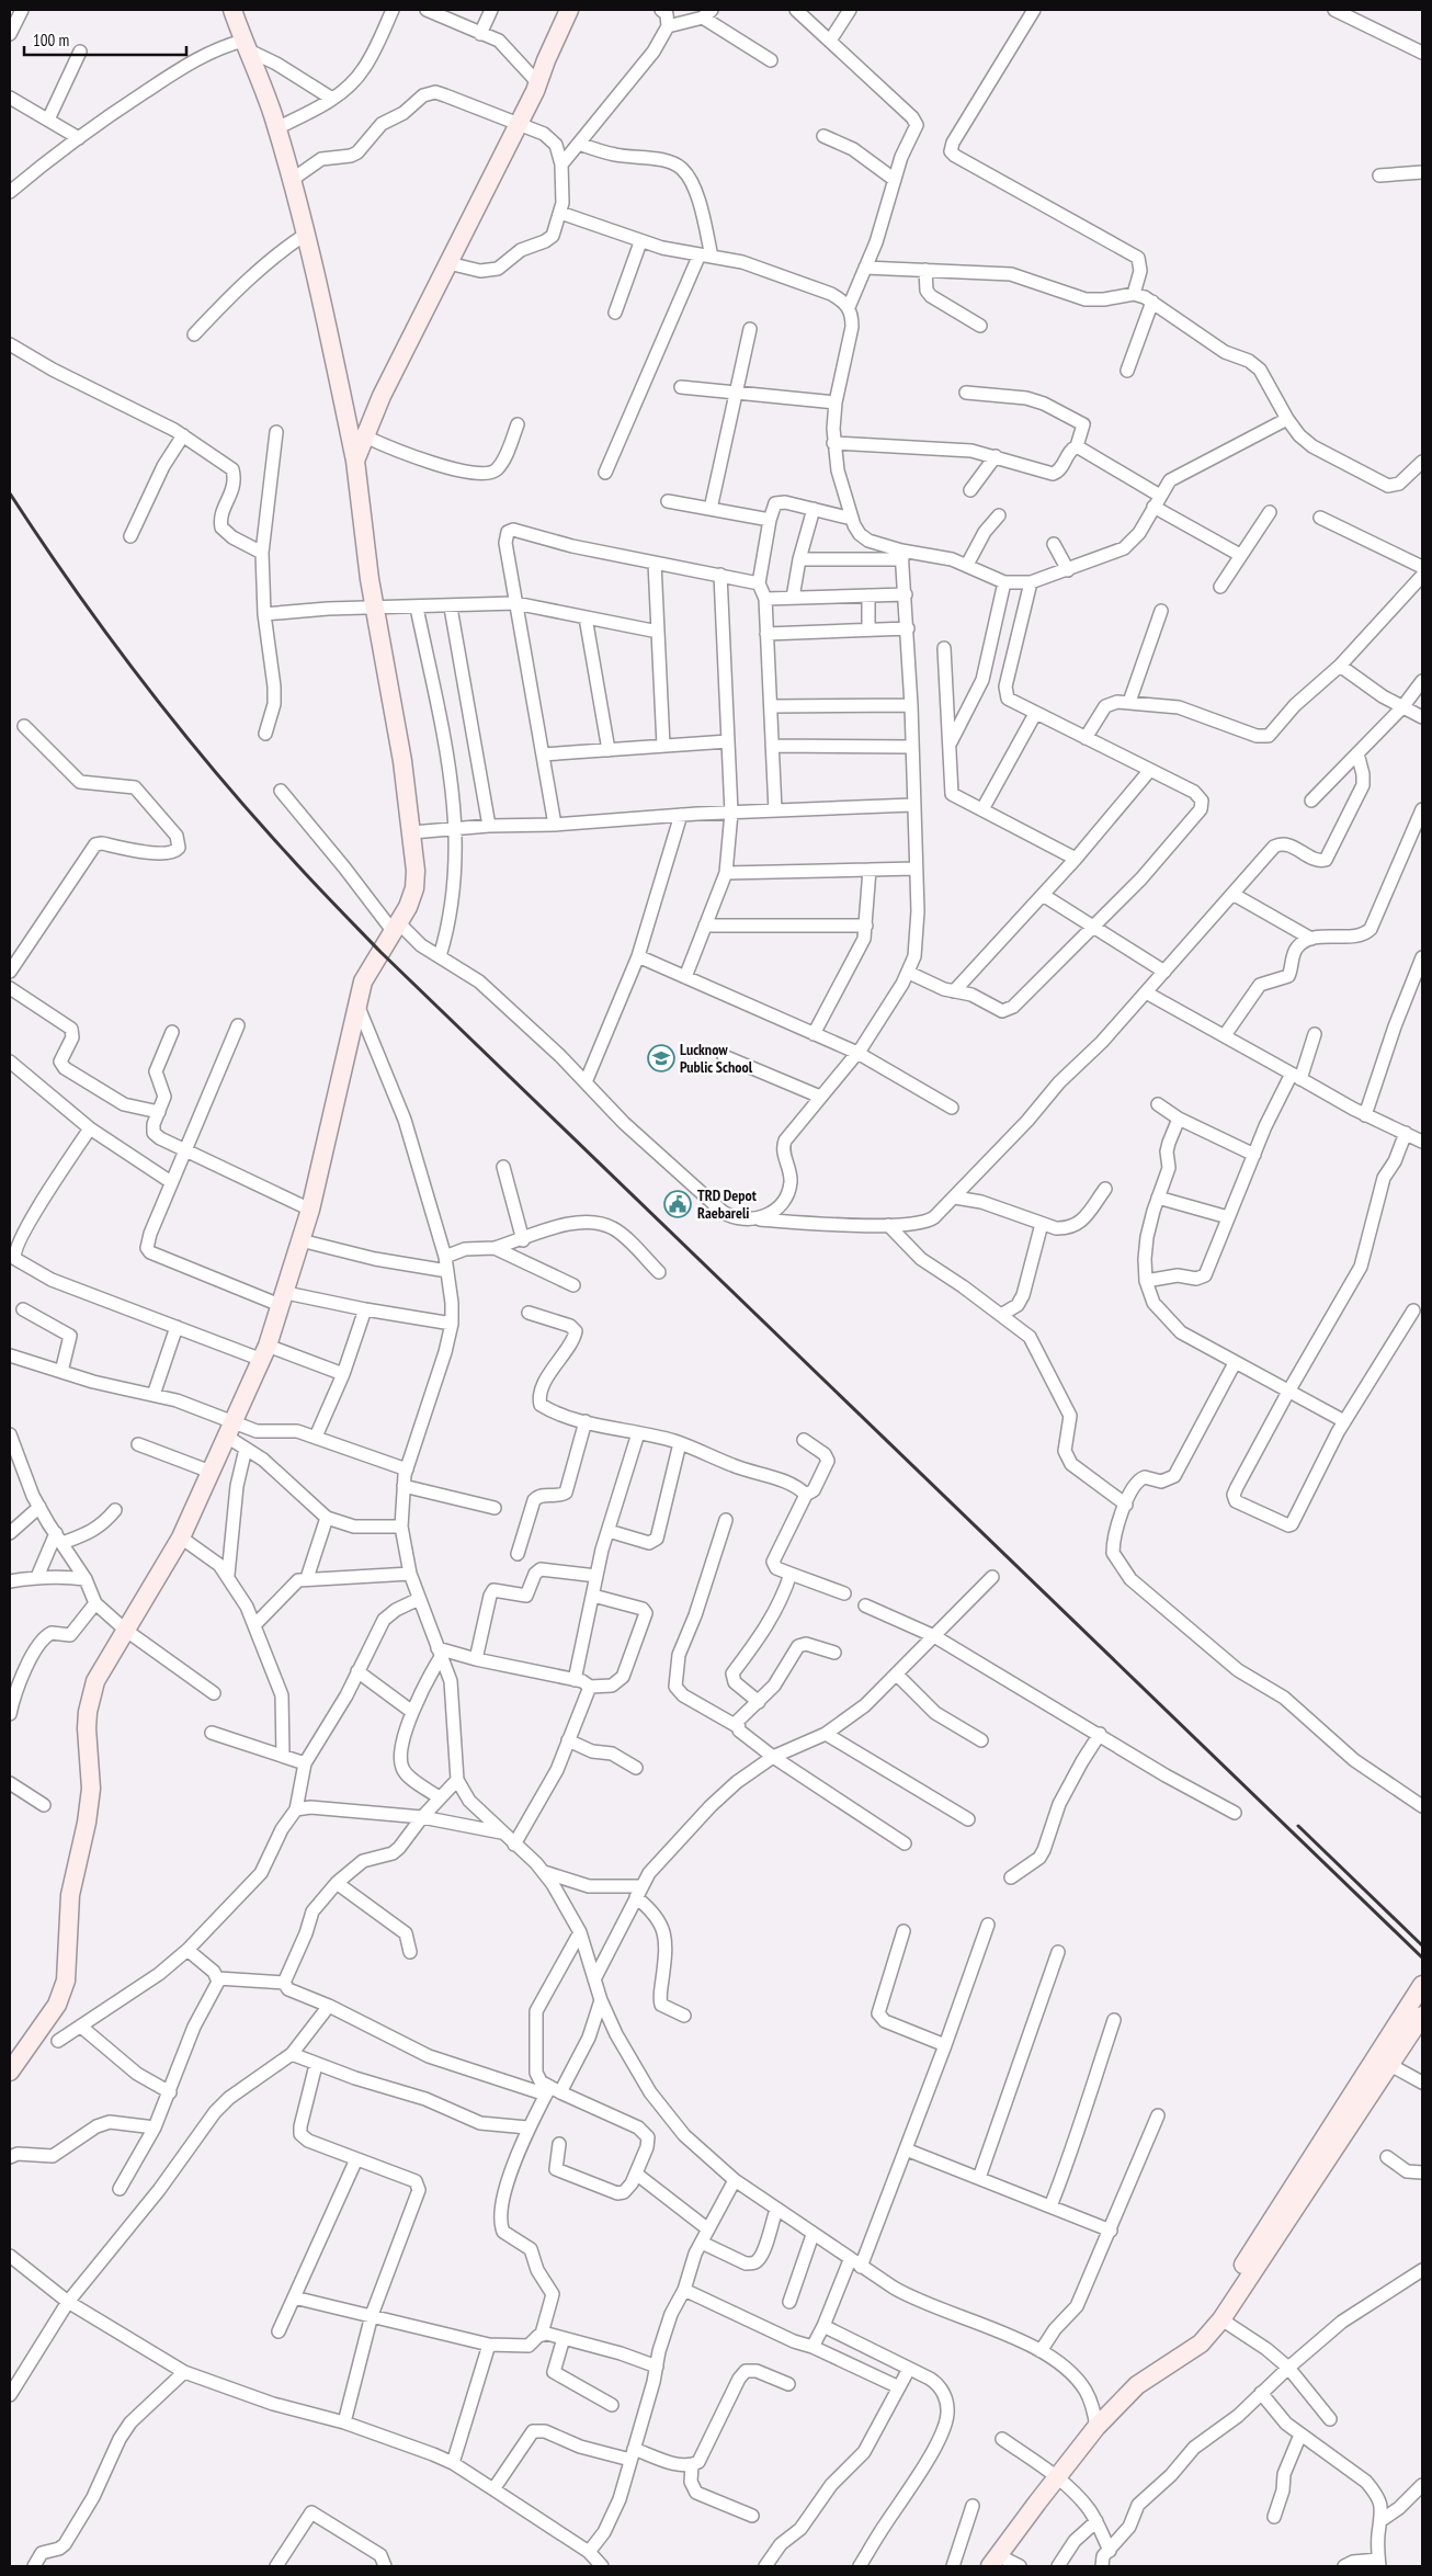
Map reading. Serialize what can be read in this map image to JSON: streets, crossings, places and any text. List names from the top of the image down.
{
  "places": {
    "school or university": ["Lucknow Public School"],
    "public building": ["TRD Depot Raebareli"]
  },
  "scale_bar": "100 m"
}
